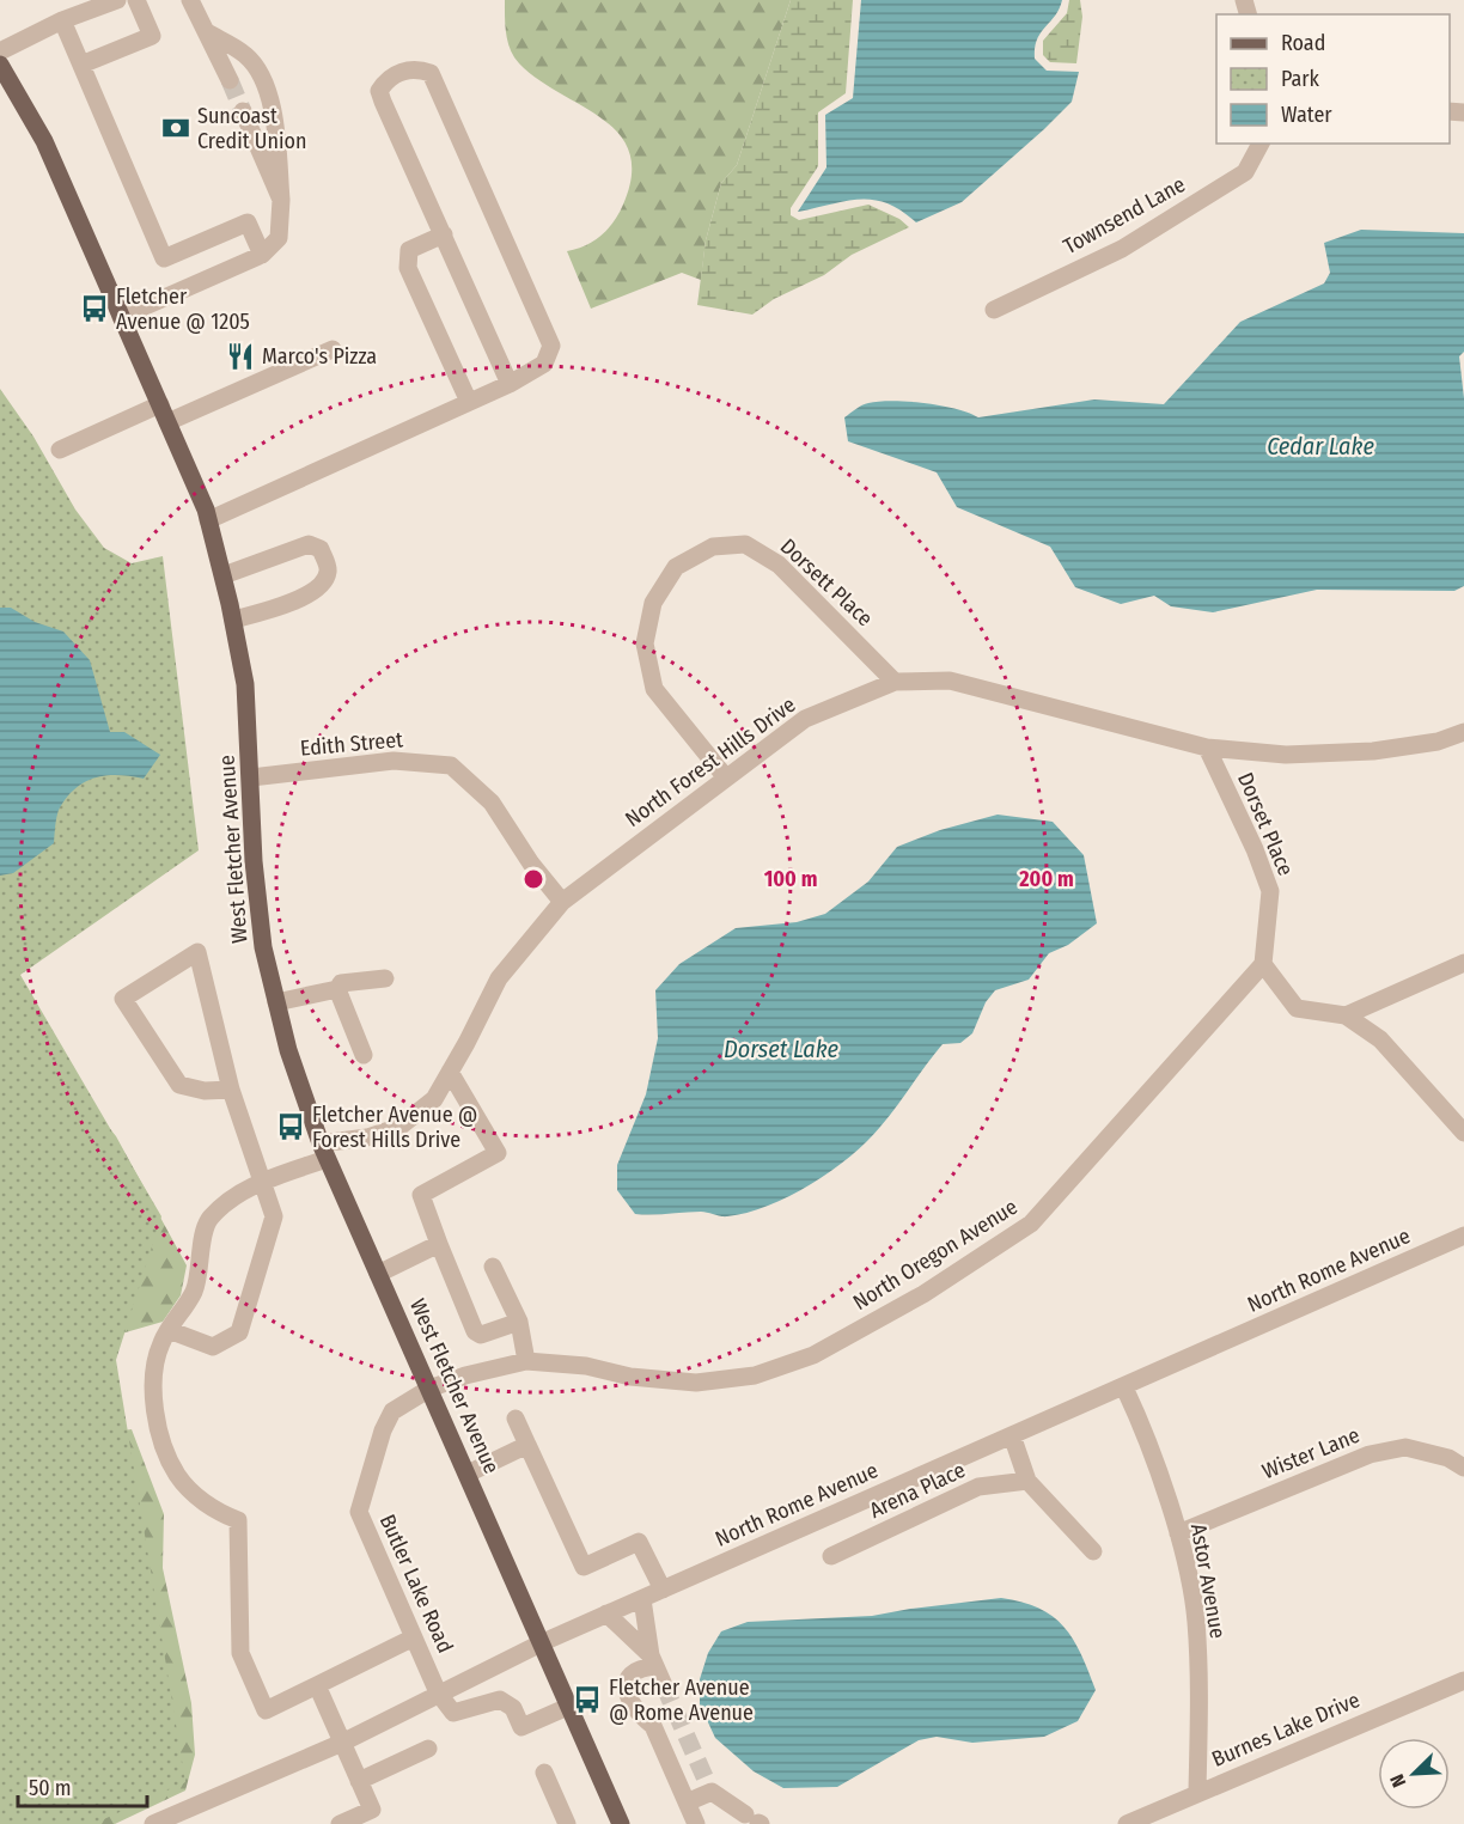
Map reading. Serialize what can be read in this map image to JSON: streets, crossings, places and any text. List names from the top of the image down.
{
  "streets": {
    "main road": ["West Fletcher Avenue"],
    "street": [
      "Townsend Lane",
      "Dorsett Place",
      "Edith Street",
      "North Forest Hills Drive",
      "Dorset Place",
      "North Oregon Avenue",
      "North Rome Avenue",
      "Wister Lane",
      "Arena Place",
      "Astor Avenue",
      "Butler Lake Road",
      "Burnes Lake Drive"
    ]
  },
  "crossings": [
    ["Dorsett Place", "North Forest Hills Drive"],
    ["Edith Street", "North Forest Hills Drive"],
    ["Edith Street", "West Fletcher Avenue"],
    ["North Forest Hills Drive", "Dorset Place"],
    ["North Forest Hills Drive", "West Fletcher Avenue"],
    ["Dorset Place", "North Oregon Avenue"],
    ["West Fletcher Avenue", "North Oregon Avenue"],
    ["West Fletcher Avenue", "North Rome Avenue"],
    ["West Fletcher Avenue", "Butler Lake Road"],
    ["North Oregon Avenue", "Butler Lake Road"],
    ["North Rome Avenue", "Astor Avenue"],
    ["North Rome Avenue", "Butler Lake Road"],
    ["Wister Lane", "Astor Avenue"],
    ["Astor Avenue", "Burnes Lake Drive"]
  ],
  "water": ["Cedar Lake", "Dorset Lake"],
  "places": {
    "bank": ["Suncoast Credit Union"],
    "bus stop": ["Fletcher Avenue @ 1205", "Fletcher Avenue @ Forest Hills Drive", "Fletcher Avenue @ Rome Avenue"],
    "restaurant": ["Marco's Pizza"]
  },
  "legend": ["Road", "Park", "Water"],
  "scale_bar": "50 m",
  "north": "bottom left",
  "rings": ["100 m", "200 m"]
}
